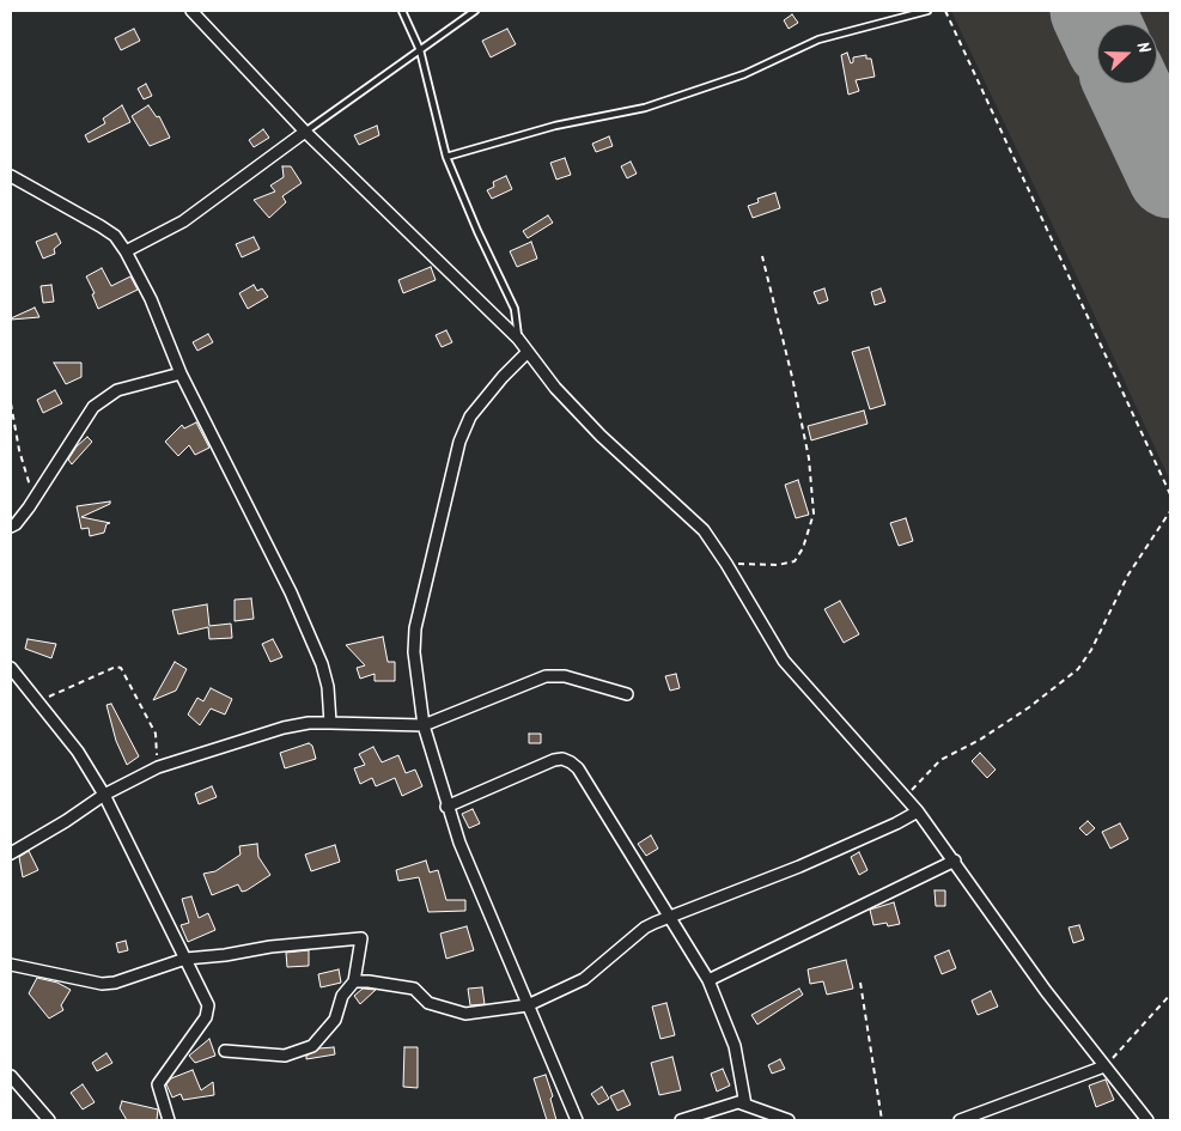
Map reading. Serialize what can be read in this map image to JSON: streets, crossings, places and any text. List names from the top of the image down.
{
  "north": "right"
}
